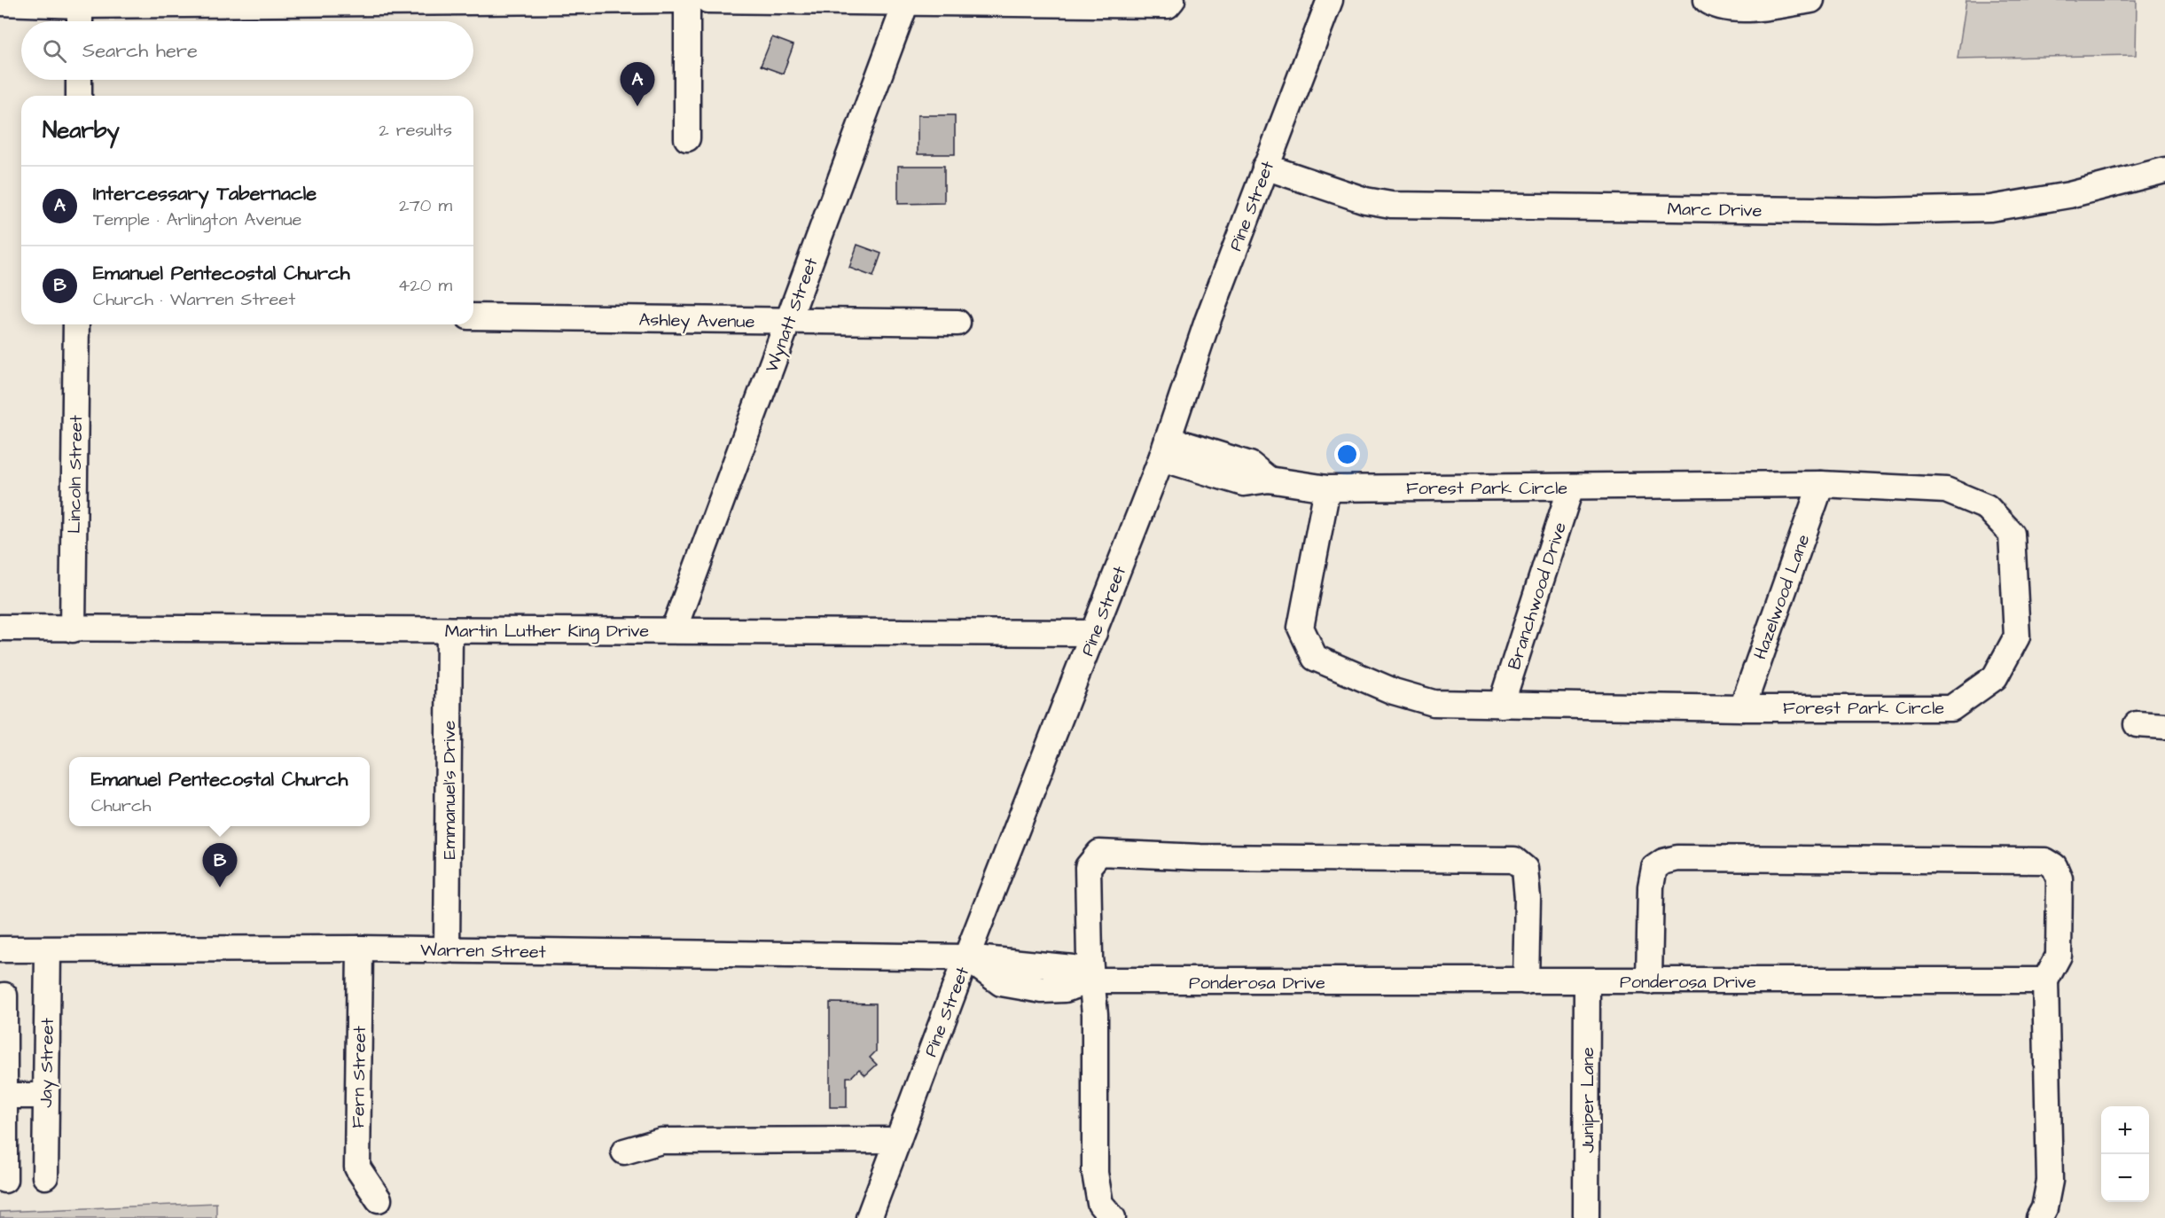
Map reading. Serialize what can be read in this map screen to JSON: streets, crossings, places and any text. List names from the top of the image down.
{
  "streets": {
    "street": [
      "Pine Street",
      "Marc Drive",
      "Wynatt Street",
      "Ashley Avenue",
      "Lincoln Street",
      "Forest Park Circle",
      "Branchwood Drive",
      "Hazelwood Lane",
      "Martin Luther King Drive",
      "Emmanuel's Drive",
      "Warren Street",
      "Ponderosa Drive",
      "Jay Street",
      "Fern Street",
      "Juniper Lane"
    ]
  },
  "crossings": [
    ["Pine Street", "Marc Drive"],
    ["Pine Street", "Forest Park Circle"],
    ["Pine Street", "Martin Luther King Drive"],
    ["Pine Street", "Warren Street"],
    ["Pine Street", "Ponderosa Drive"],
    ["Wynatt Street", "Ashley Avenue"],
    ["Wynatt Street", "Martin Luther King Drive"],
    ["Lincoln Street", "Martin Luther King Drive"],
    ["Forest Park Circle", "Branchwood Drive"],
    ["Forest Park Circle", "Hazelwood Lane"],
    ["Martin Luther King Drive", "Emmanuel's Drive"],
    ["Emmanuel's Drive", "Warren Street"],
    ["Warren Street", "Ponderosa Drive"],
    ["Warren Street", "Jay Street"],
    ["Warren Street", "Fern Street"],
    ["Ponderosa Drive", "Juniper Lane"]
  ],
  "page": {
    "search": "Search here",
    "pins": ["A", "B"],
    "heading": ["Nearby", "2 results"],
    "list": [
      {
        "mark": "A",
        "name": "Intercessary Tabernacle",
        "note": "Temple · Arlington Avenue",
        "value": "270 m"
      },
      {
        "mark": "B",
        "name": "Emanuel Pentecostal Church",
        "note": "Church · Warren Street",
        "value": "420 m"
      }
    ],
    "popup": ["Emanuel Pentecostal Church", "Church"],
    "map_buttons": ["+", "−"]
  }
}
